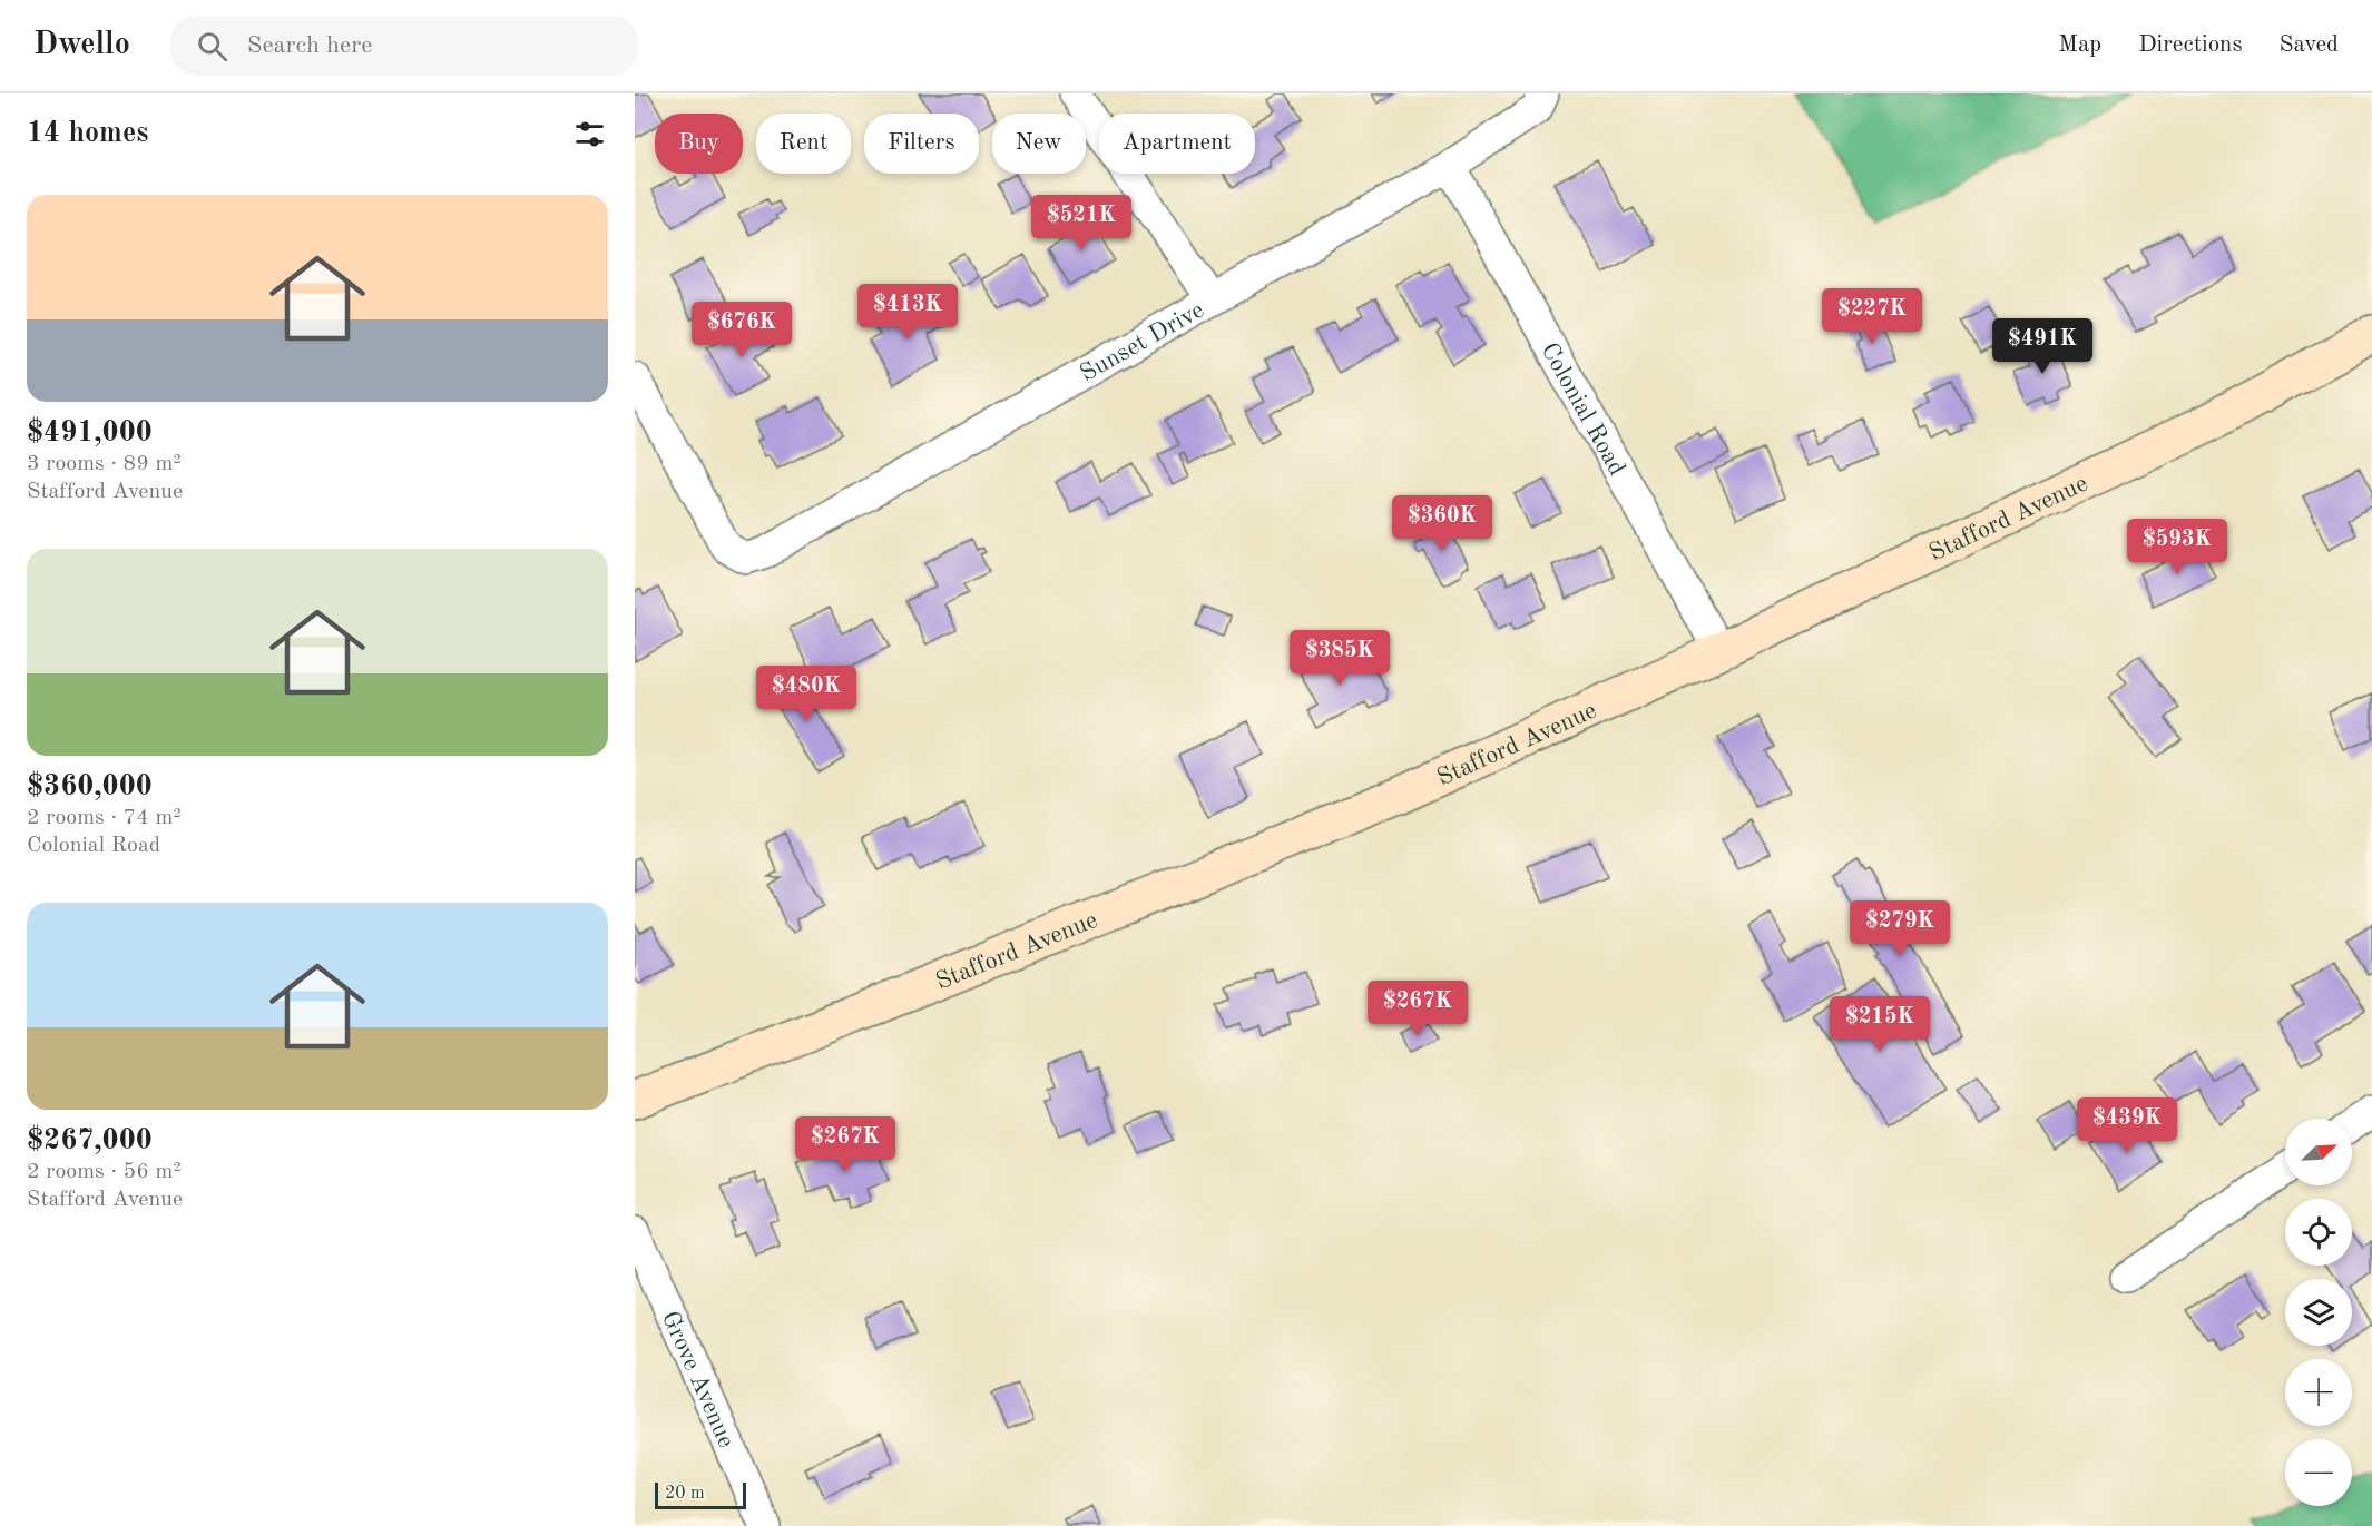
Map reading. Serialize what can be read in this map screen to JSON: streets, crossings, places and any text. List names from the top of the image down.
{
  "streets": {
    "main road": ["Stafford Avenue"],
    "street": ["Sunset Drive", "Colonial Road", "Grove Avenue"]
  },
  "crossings": [
    ["Sunset Drive", "Colonial Road"],
    ["Colonial Road", "Stafford Avenue"]
  ],
  "scale_bar": "20 m",
  "north": "top right",
  "page": {
    "header": "Dwello",
    "search": "Search here",
    "nav": ["Map", "Directions", "Saved"],
    "heading": "14 homes",
    "chip": [
      "Buy",
      "Rent",
      "Filters",
      "New",
      "Apartment"
    ],
    "list": [
      {
        "name": "$491,000",
        "note": "3 rooms · 89 m² · Stafford Avenue"
      },
      {
        "name": "$360,000",
        "note": "2 rooms · 74 m² · Colonial Road"
      },
      {
        "name": "$267,000",
        "note": "2 rooms · 56 m² · Stafford Avenue"
      }
    ],
    "price": [
      "$521K",
      "$413K",
      "$227K",
      "$676K",
      "$491K",
      "$360K",
      "$593K",
      "$385K",
      "$480K",
      "$279K",
      "$267K",
      "$215K",
      "$439K",
      "$267K"
    ],
    "map_buttons": ["+", "−"],
    "scale": "20 m"
  }
}
